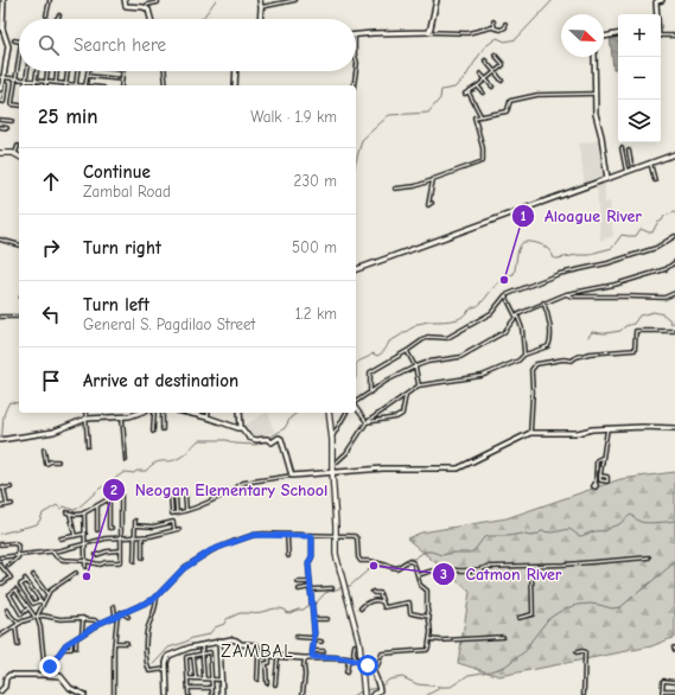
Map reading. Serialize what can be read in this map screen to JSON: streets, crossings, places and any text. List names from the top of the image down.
{
  "districts": ["ZAMBAL"],
  "places": ["Aloague River", "Catmon River", "Neogan Elementary School"],
  "north": "bottom right",
  "page": {
    "map_buttons": ["+", "−"],
    "search": "Search here",
    "heading": ["25 min", "Walk · 1.9 km"],
    "list": [
      ["Continue", "Zambal Road", "230 m"],
      ["Turn right", "500 m"],
      ["Turn left", "General S. Pagdilao Street", "1.2 km"],
      "Arrive at destination"
    ]
  }
}
